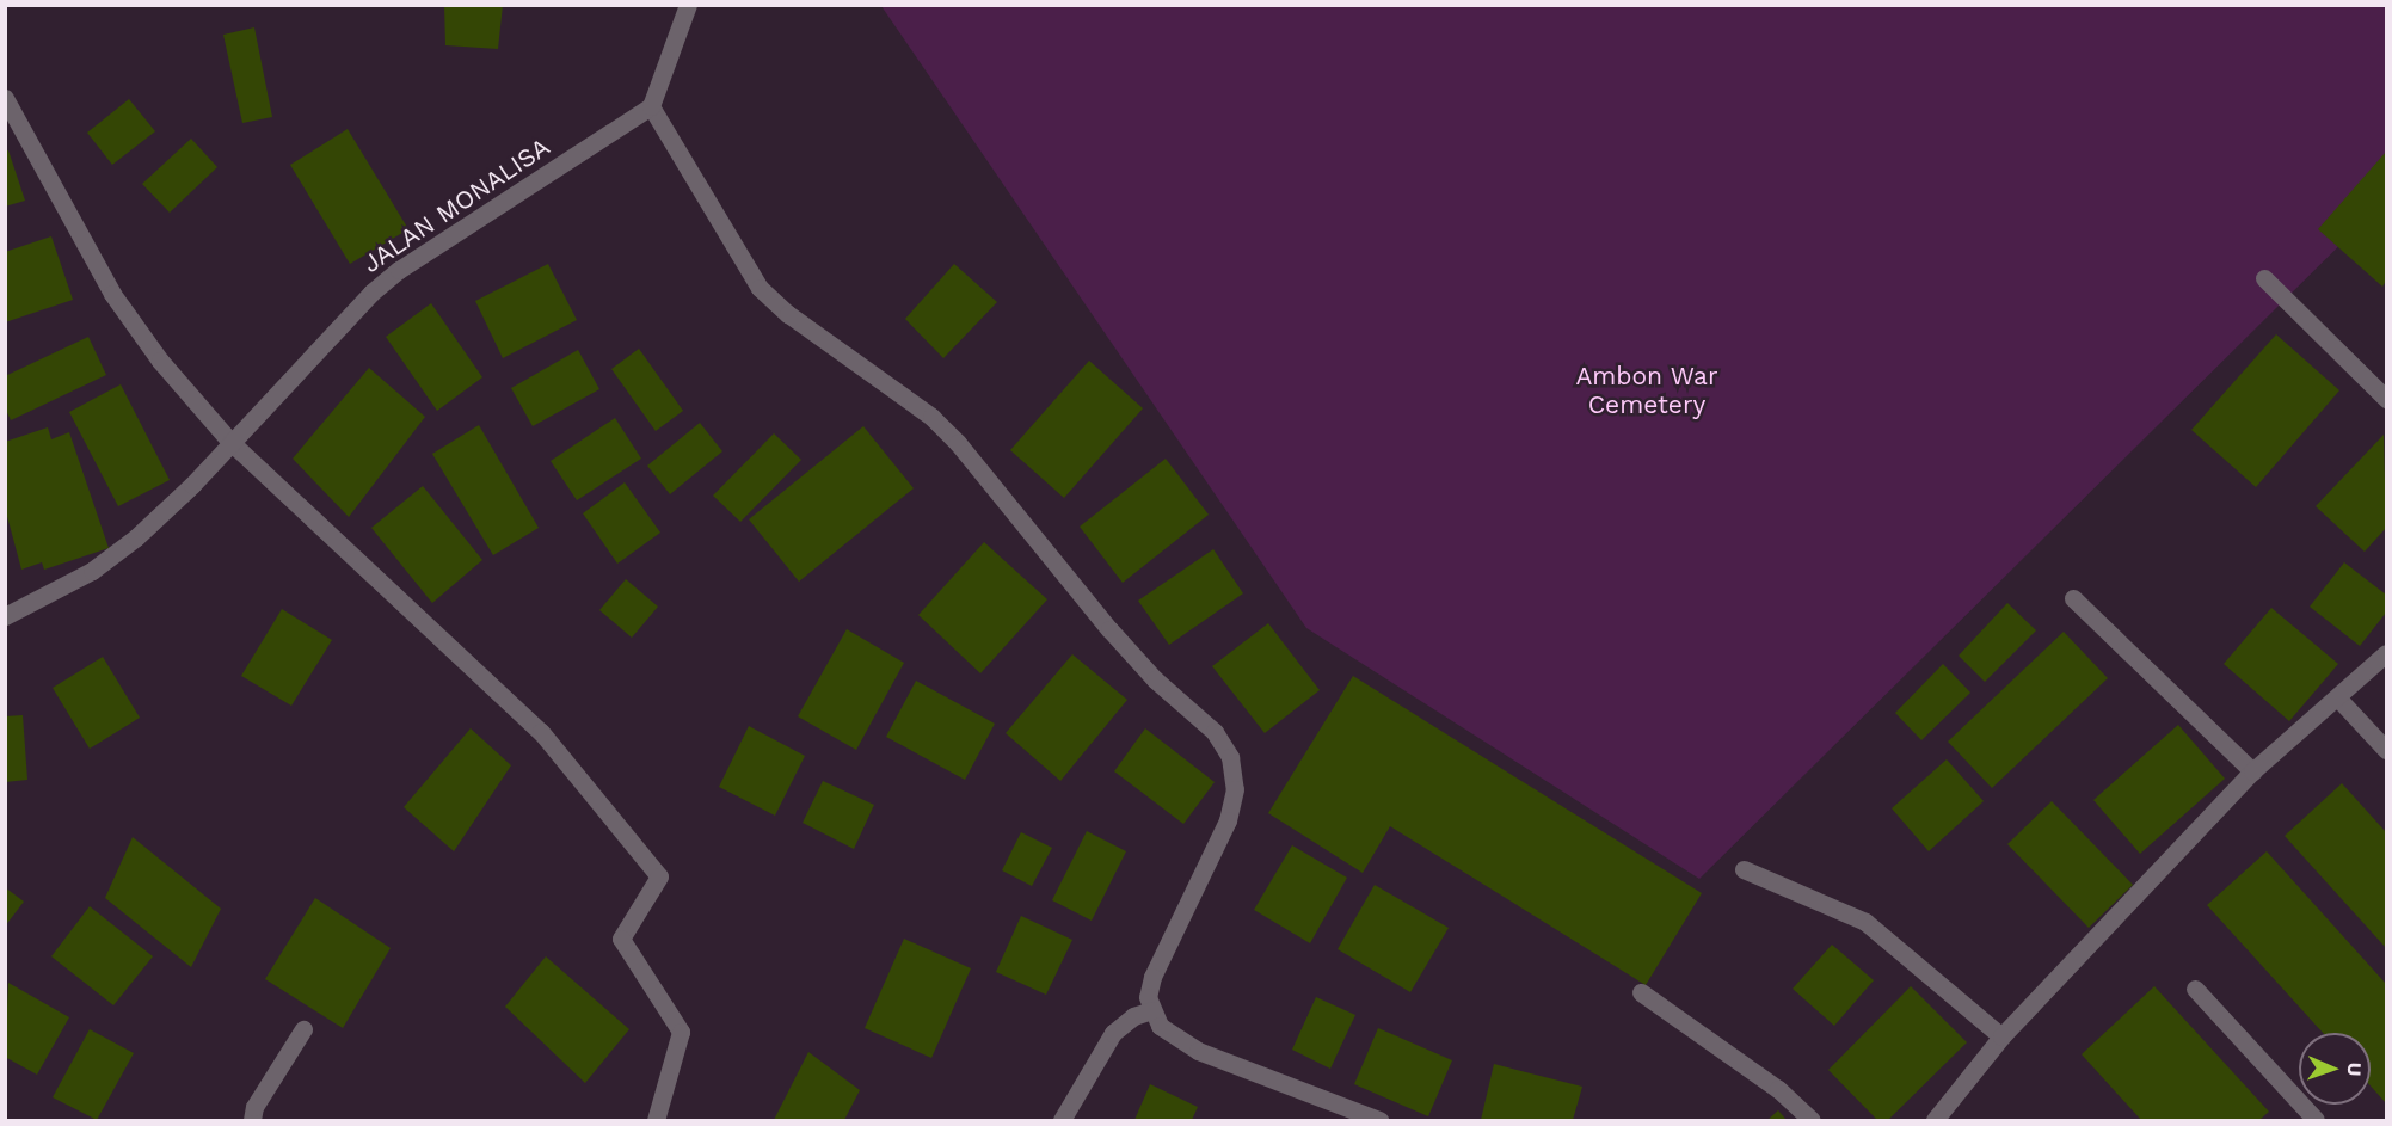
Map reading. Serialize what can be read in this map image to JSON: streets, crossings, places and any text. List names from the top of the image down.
{
  "streets": {
    "street": ["JALAN MONALISA"]
  },
  "parks": ["Ambon War Cemetery"],
  "north": "right"
}
